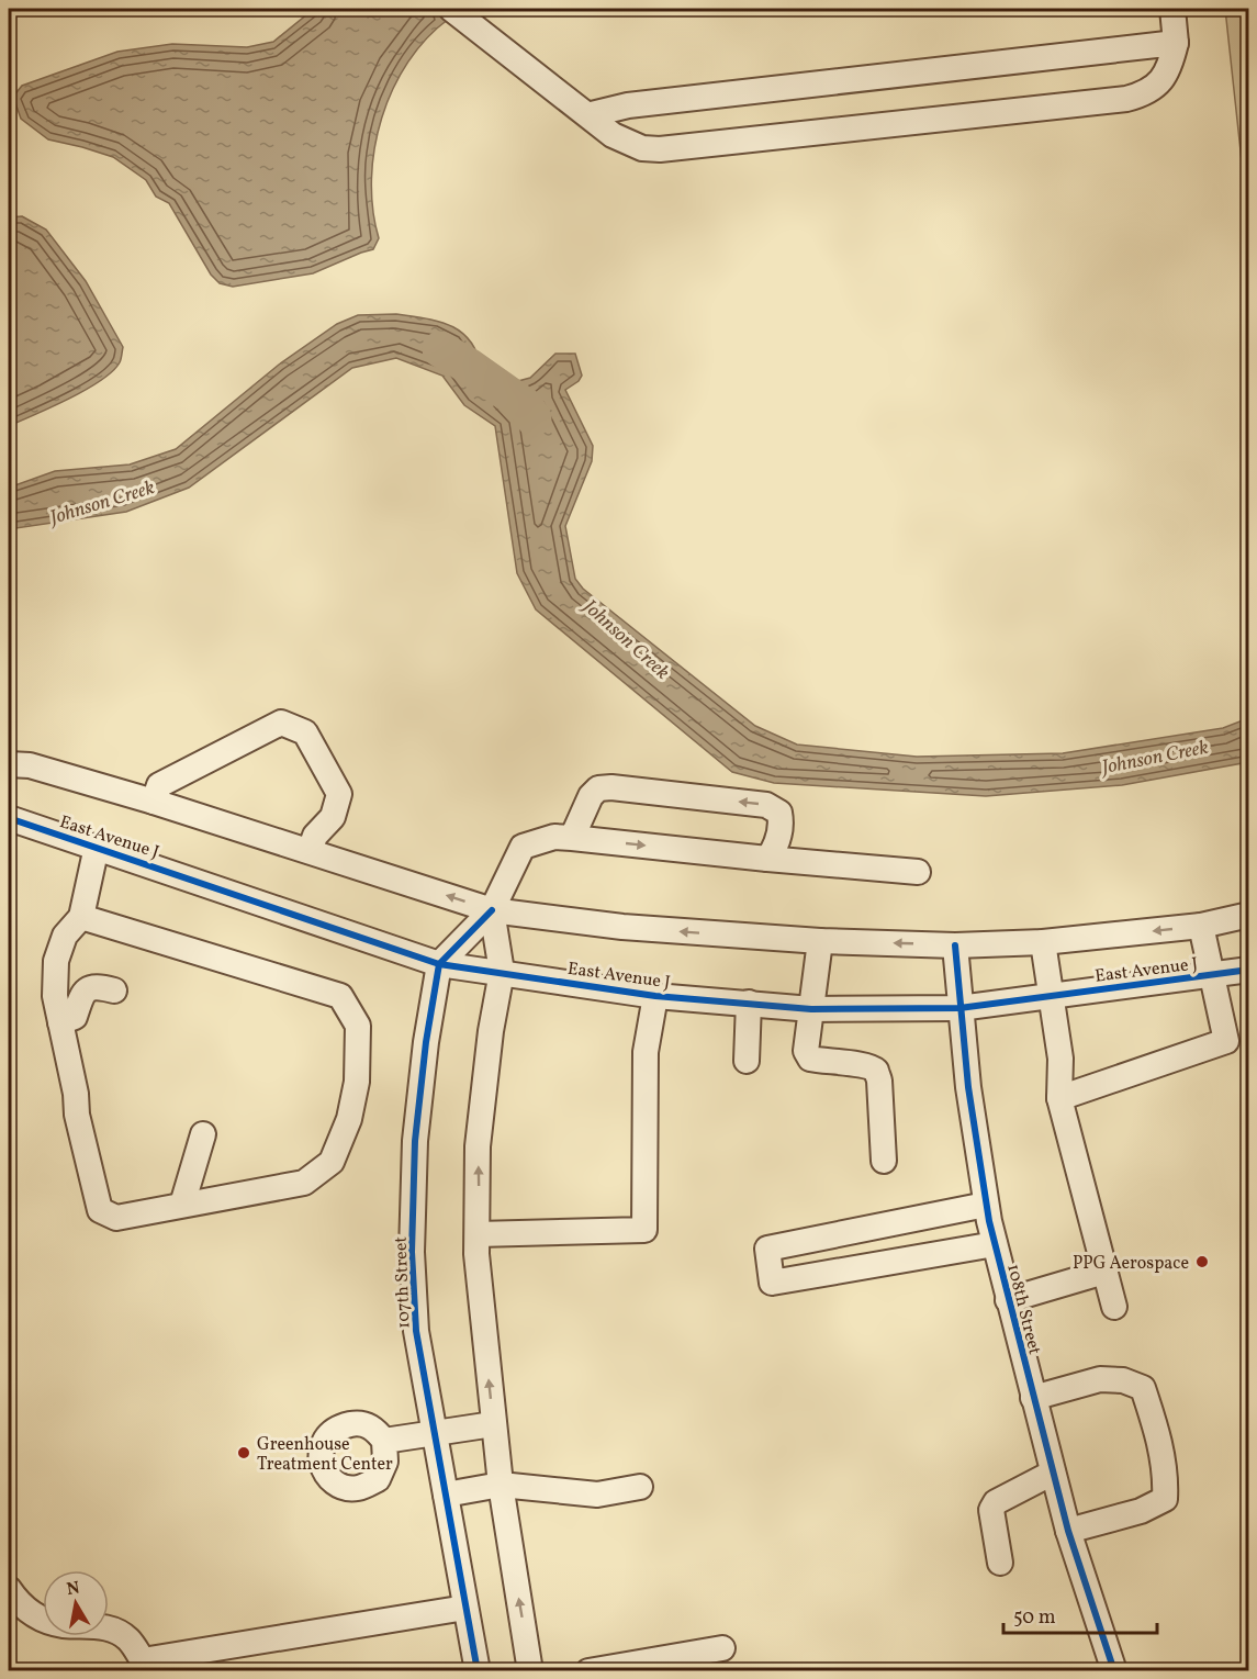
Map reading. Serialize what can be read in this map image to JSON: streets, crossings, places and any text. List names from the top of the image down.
{
  "streets": {
    "street": ["East Avenue J", "107th Street", "108th Street"]
  },
  "crossings": [
    ["East Avenue J", "107th Street"],
    ["East Avenue J", "108th Street"]
  ],
  "water": ["Johnson Creek"],
  "places": ["PPG Aerospace", "Greenhouse Treatment Center"],
  "scale_bar": "50 m",
  "north": "top"
}
